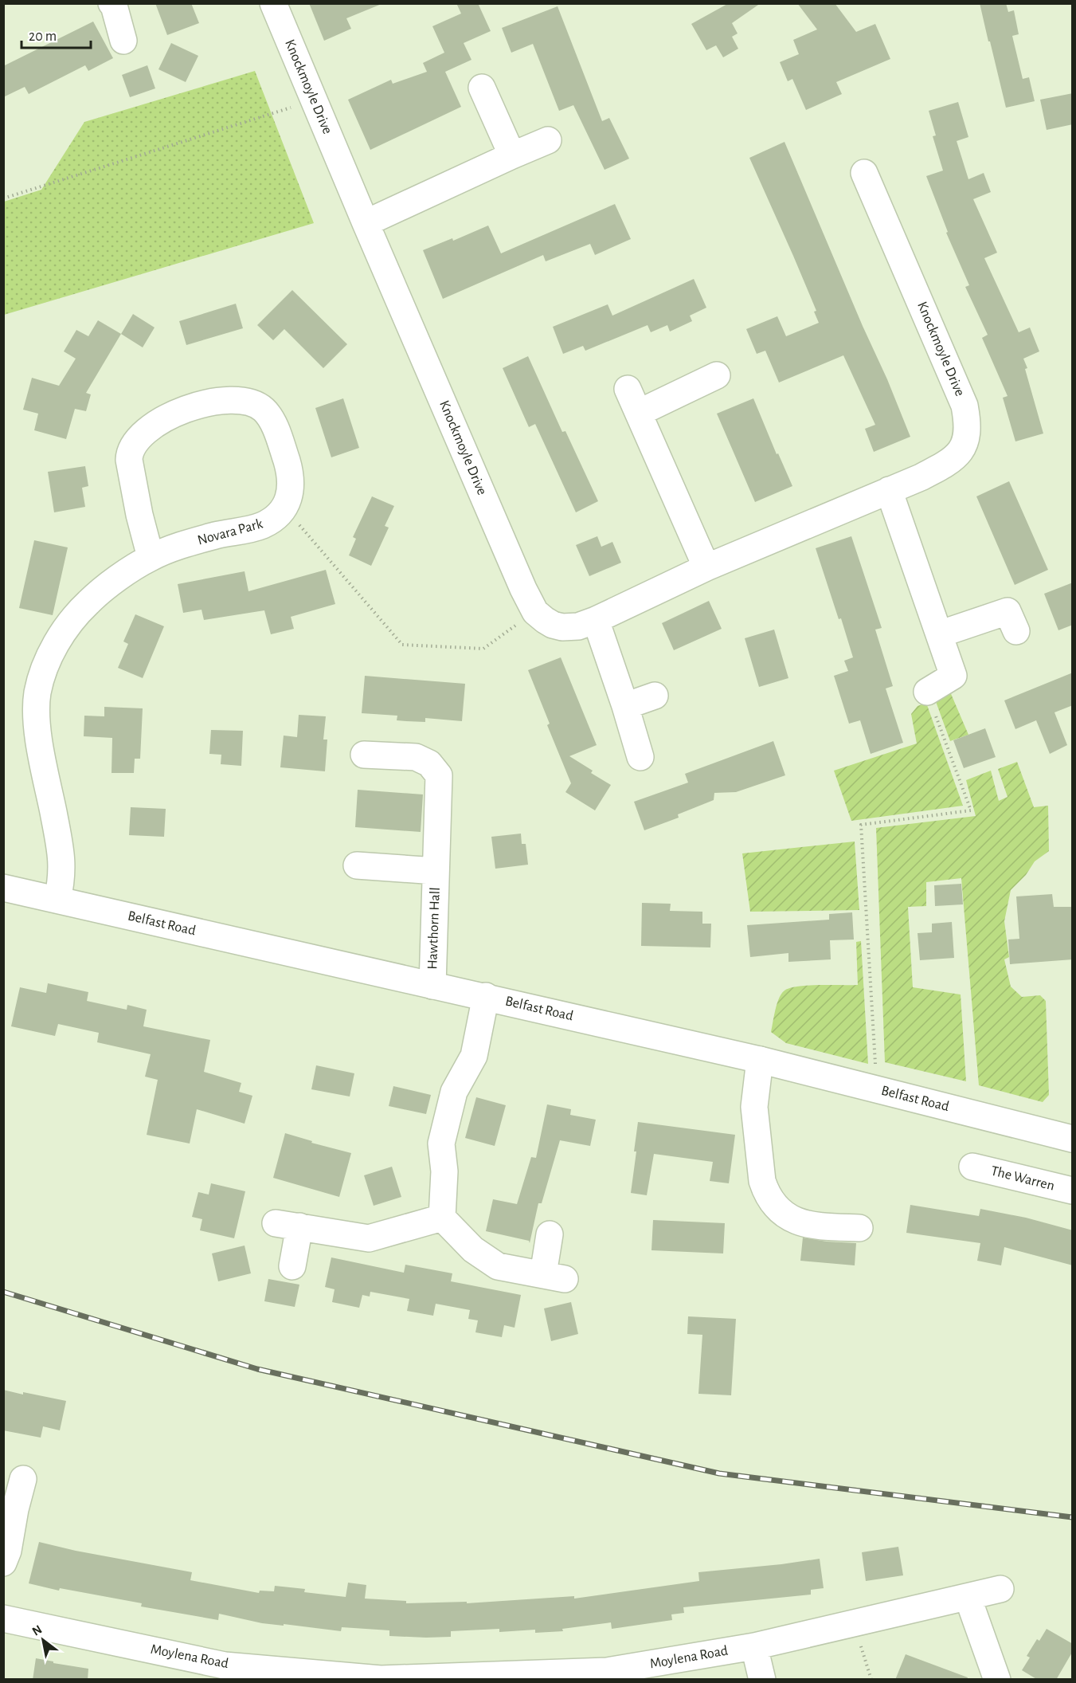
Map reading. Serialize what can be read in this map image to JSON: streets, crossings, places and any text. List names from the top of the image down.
{
  "streets": {
    "street": [
      "Knockmoyle Drive",
      "Novara Park",
      "Belfast Road",
      "Hawthorn Hall",
      "The Warren",
      "Moylena Road"
    ]
  },
  "crossings": [
    ["Novara Park", "Belfast Road"],
    ["Belfast Road", "Hawthorn Hall"]
  ],
  "scale_bar": "20 m",
  "north": "top left"
}
